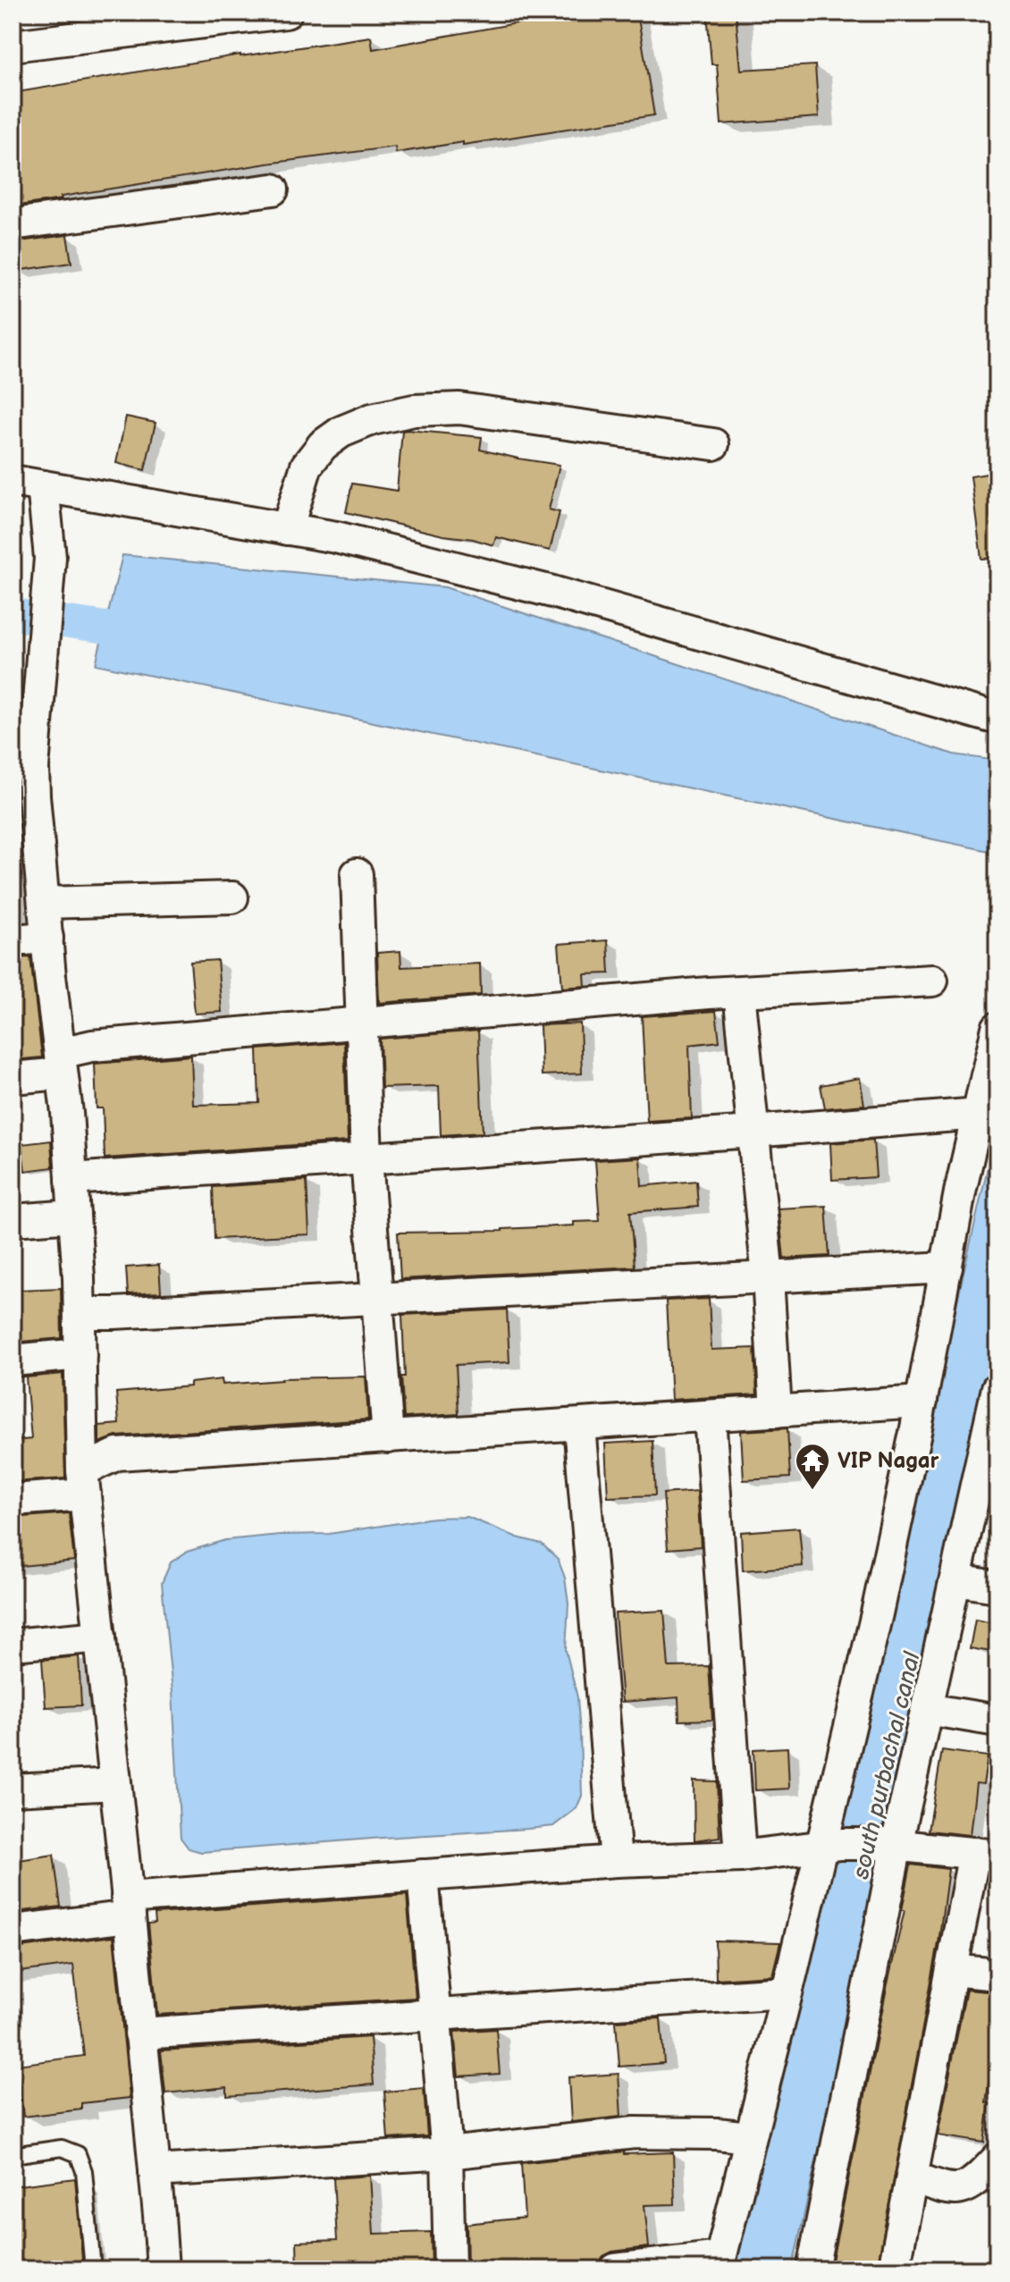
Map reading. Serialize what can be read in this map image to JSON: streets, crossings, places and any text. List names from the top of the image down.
{
  "water": ["south purbachal canal"],
  "places": {
    "temple": ["VIP Nagar"]
  }
}
